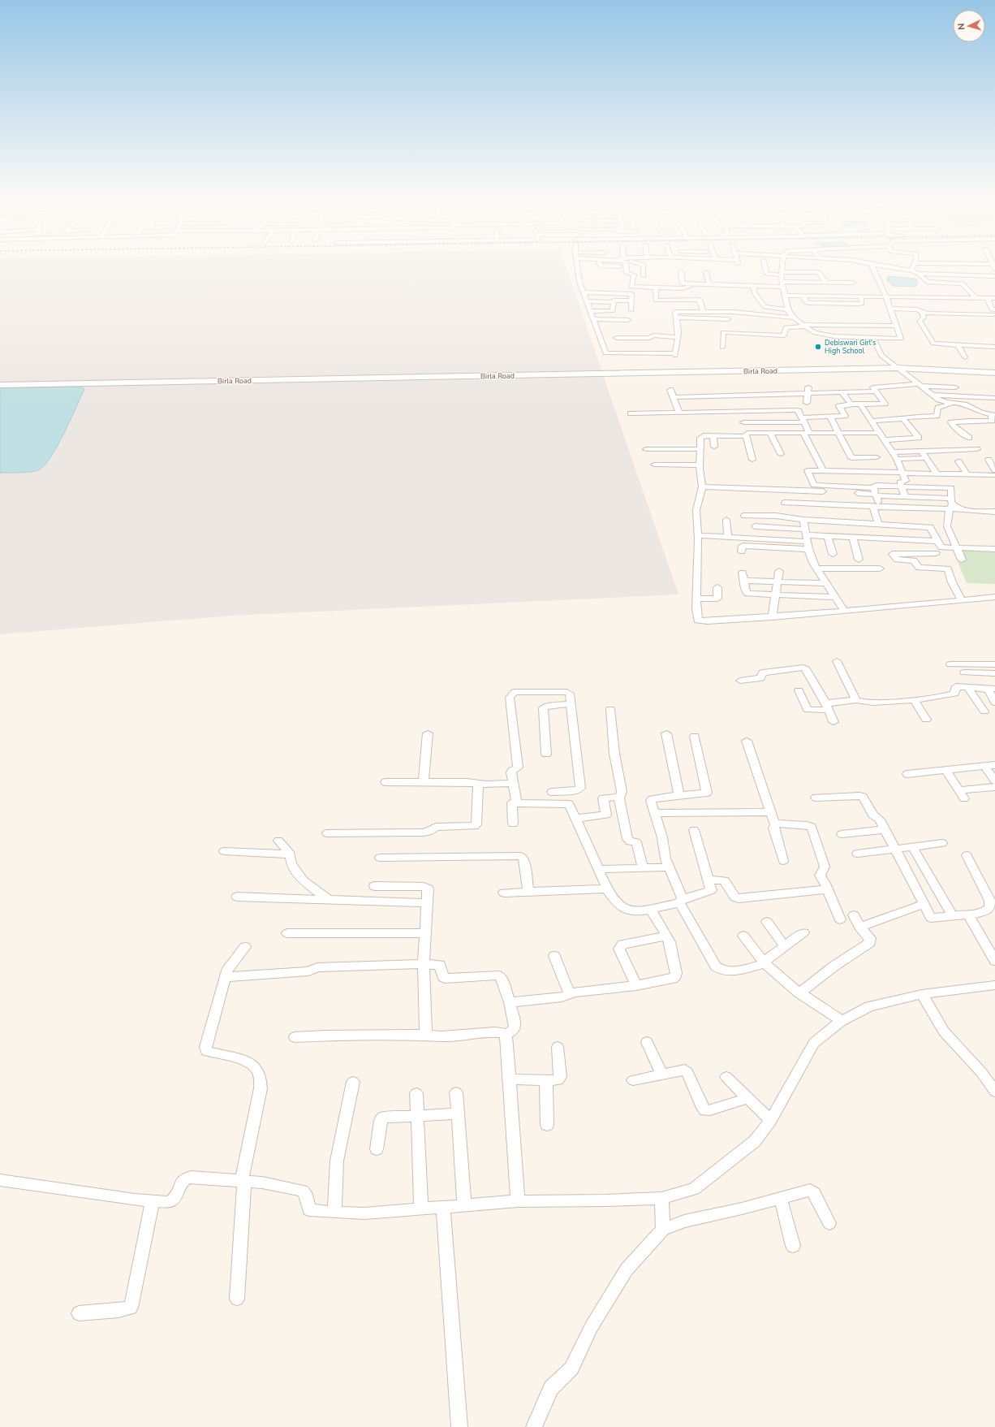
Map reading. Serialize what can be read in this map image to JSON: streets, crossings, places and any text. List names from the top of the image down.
{
  "streets": {
    "street": ["Birla Road"]
  },
  "places": ["Debiswari Girl's High School"],
  "north": "left"
}
